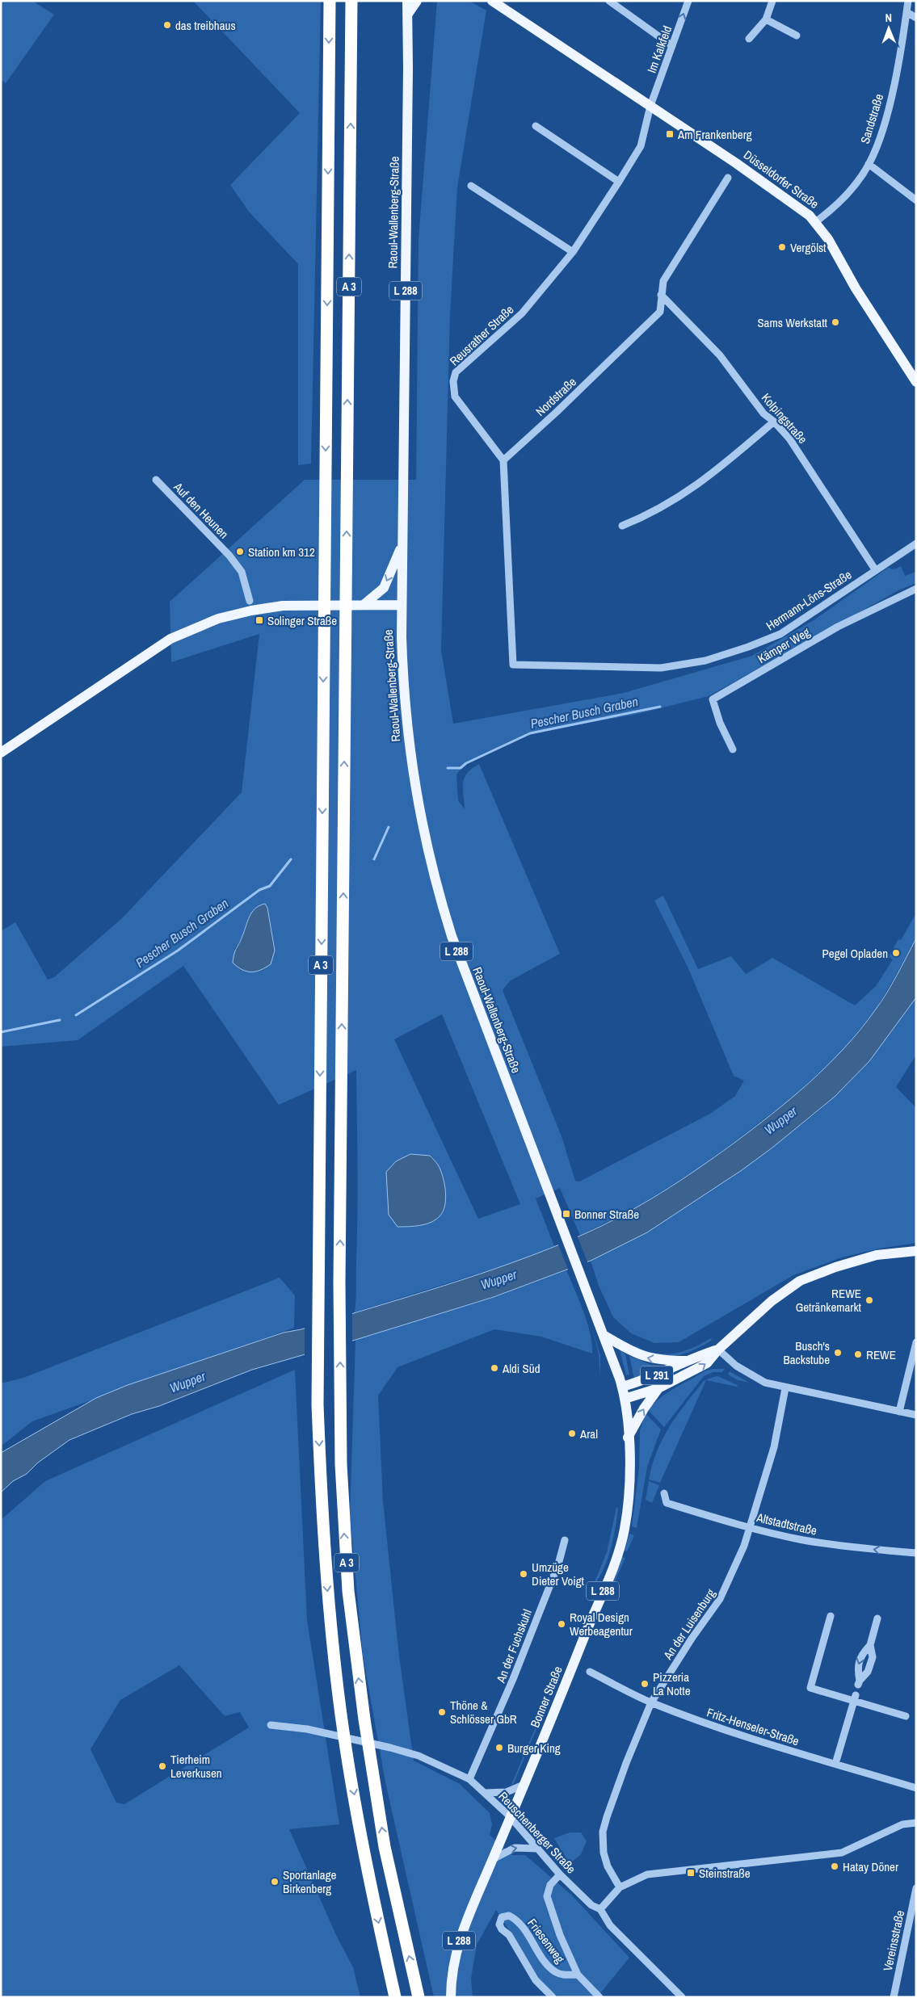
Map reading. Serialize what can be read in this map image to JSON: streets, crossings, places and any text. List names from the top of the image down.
{
  "streets": {
    "highway": ["A 3"],
    "main road": [
      "Düsseldorfer Straße",
      "Raoul-Wallenberg-Straße",
      "L 288",
      "L 291",
      "Bonner Straße"
    ],
    "street": [
      "Im Kalkfeld",
      "Sandstraße",
      "Reusrather Straße",
      "Nordstraße",
      "Kolpingstraße",
      "Auf den Heunen",
      "Hermann-Löns-Straße",
      "Kämper Weg",
      "Altstadtstraße",
      "An der Luisenburg",
      "An der Fuchskuhl",
      "Fritz-Henseler-Straße",
      "Reuschenberger Straße",
      "Friesenweg",
      "Vereinsstraße"
    ]
  },
  "crossings": [
    ["Im Kalkfeld", "Düsseldorfer Straße"],
    ["Im Kalkfeld", "Reusrather Straße"],
    ["Sandstraße", "Düsseldorfer Straße"],
    ["Düsseldorfer Straße", "Reusrather Straße"],
    ["Raoul-Wallenberg-Straße", "Bonner Straße"],
    ["Reusrather Straße", "Nordstraße"],
    ["Reusrather Straße", "Hermann-Löns-Straße"],
    ["Nordstraße", "Kolpingstraße"],
    ["Nordstraße", "Hermann-Löns-Straße"],
    ["Kolpingstraße", "Hermann-Löns-Straße"],
    ["L 291", "Bonner Straße"],
    ["Altstadtstraße", "An der Luisenburg"],
    ["An der Luisenburg", "Fritz-Henseler-Straße"],
    ["An der Fuchskuhl", "Reuschenberger Straße"],
    ["Bonner Straße", "Reuschenberger Straße"],
    ["Reuschenberger Straße", "Friesenweg"]
  ],
  "one_way": ["Im Kalkfeld", "Altstadtstraße"],
  "water": ["Pescher Busch Graben", "Wupper"],
  "places": {
    "other": [
      "das treibhaus",
      "Vergölst",
      "Sams Werkstatt",
      "Station km 312",
      "Pegel Opladen",
      "REWE Getränkemarkt",
      "Busch's Backstube",
      "REWE",
      "Aldi Süd",
      "Aral",
      "Umzüge Dieter Voigt",
      "Royal Design Werbeagentur",
      "Pizzeria La Notte",
      "Thöne & Schlösser GbR",
      "Burger King",
      "Tierheim Leverkusen",
      "Hatay Döner",
      "Sportanlage Birkenberg"
    ],
    "transit": [
      "Am Frankenberg",
      "Solinger Straße",
      "Bonner Straße",
      "Steinstraße"
    ]
  },
  "north": "top"
}
